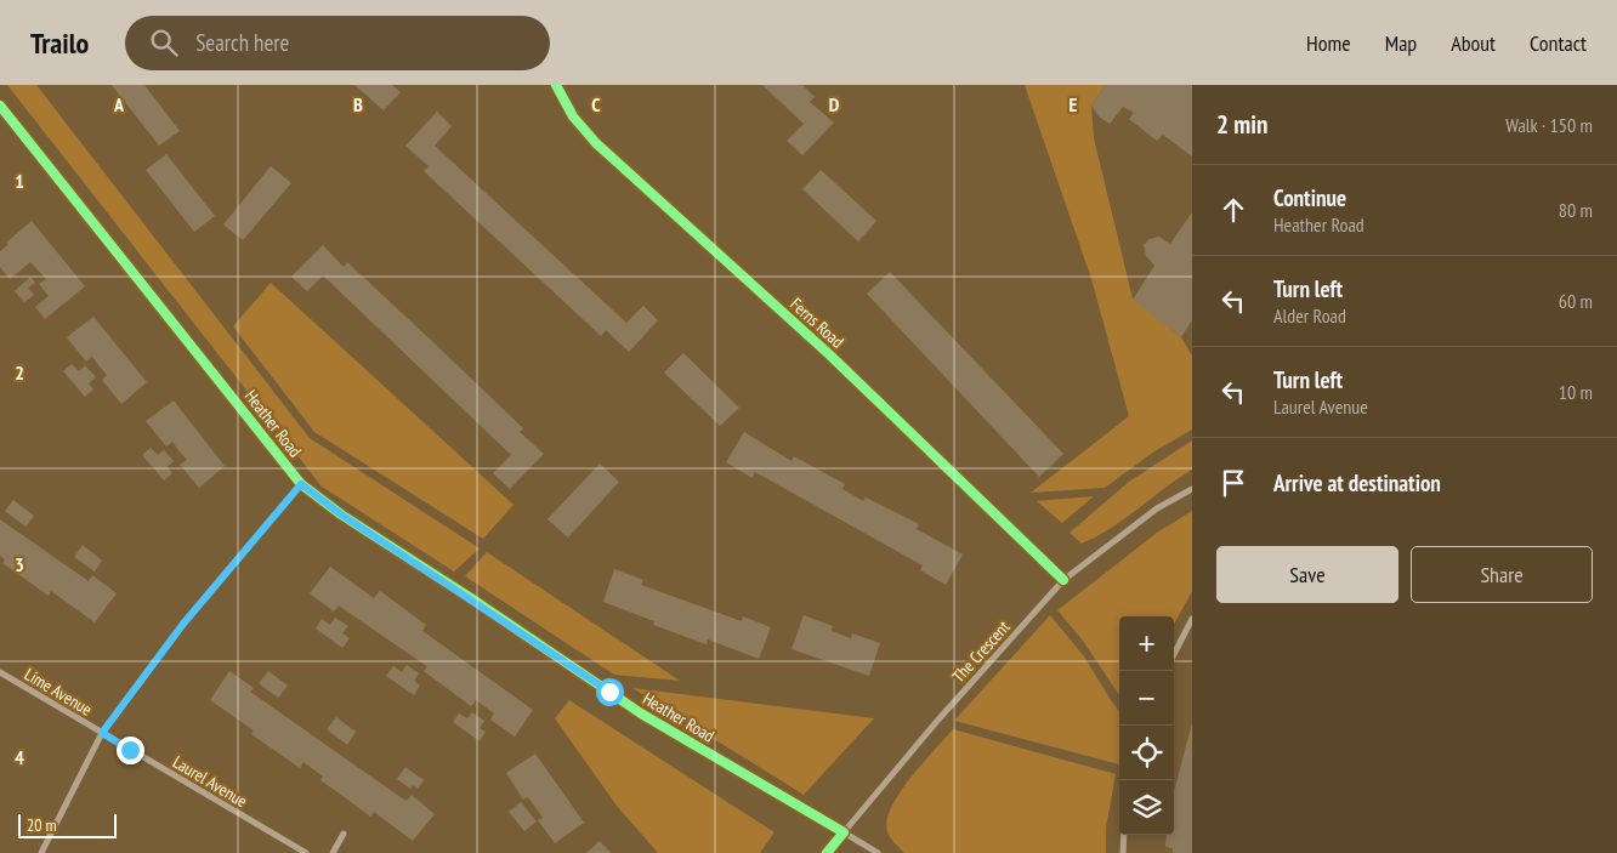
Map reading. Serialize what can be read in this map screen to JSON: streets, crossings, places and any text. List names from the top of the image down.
{
  "streets": {
    "street": [
      "Ferns Road",
      "Heather Road",
      "The Crescent",
      "Lime Avenue",
      "Laurel Avenue"
    ]
  },
  "crossings": [
    ["Ferns Road", "The Crescent"],
    ["Heather Road", "The Crescent"],
    ["Lime Avenue", "Laurel Avenue"]
  ],
  "scale_bar": "20 m",
  "page": {
    "header": "Trailo",
    "search": "Search here",
    "nav": [
      "Home",
      "Map",
      "About",
      "Contact"
    ],
    "heading": ["2 min", "Walk · 150 m"],
    "list": [
      ["Continue", "Heather Road", "80 m"],
      ["Turn left", "Alder Road", "60 m"],
      ["Turn left", "Laurel Avenue", "10 m"],
      "Arrive at destination"
    ],
    "buttons": ["Save", "Share"],
    "map_buttons": ["+", "−"],
    "scale": "20 m"
  },
  "grid": {
    "columns": [
      "A",
      "B",
      "C",
      "D",
      "E"
    ],
    "rows": [
      "1",
      "2",
      "3",
      "4"
    ]
  }
}
